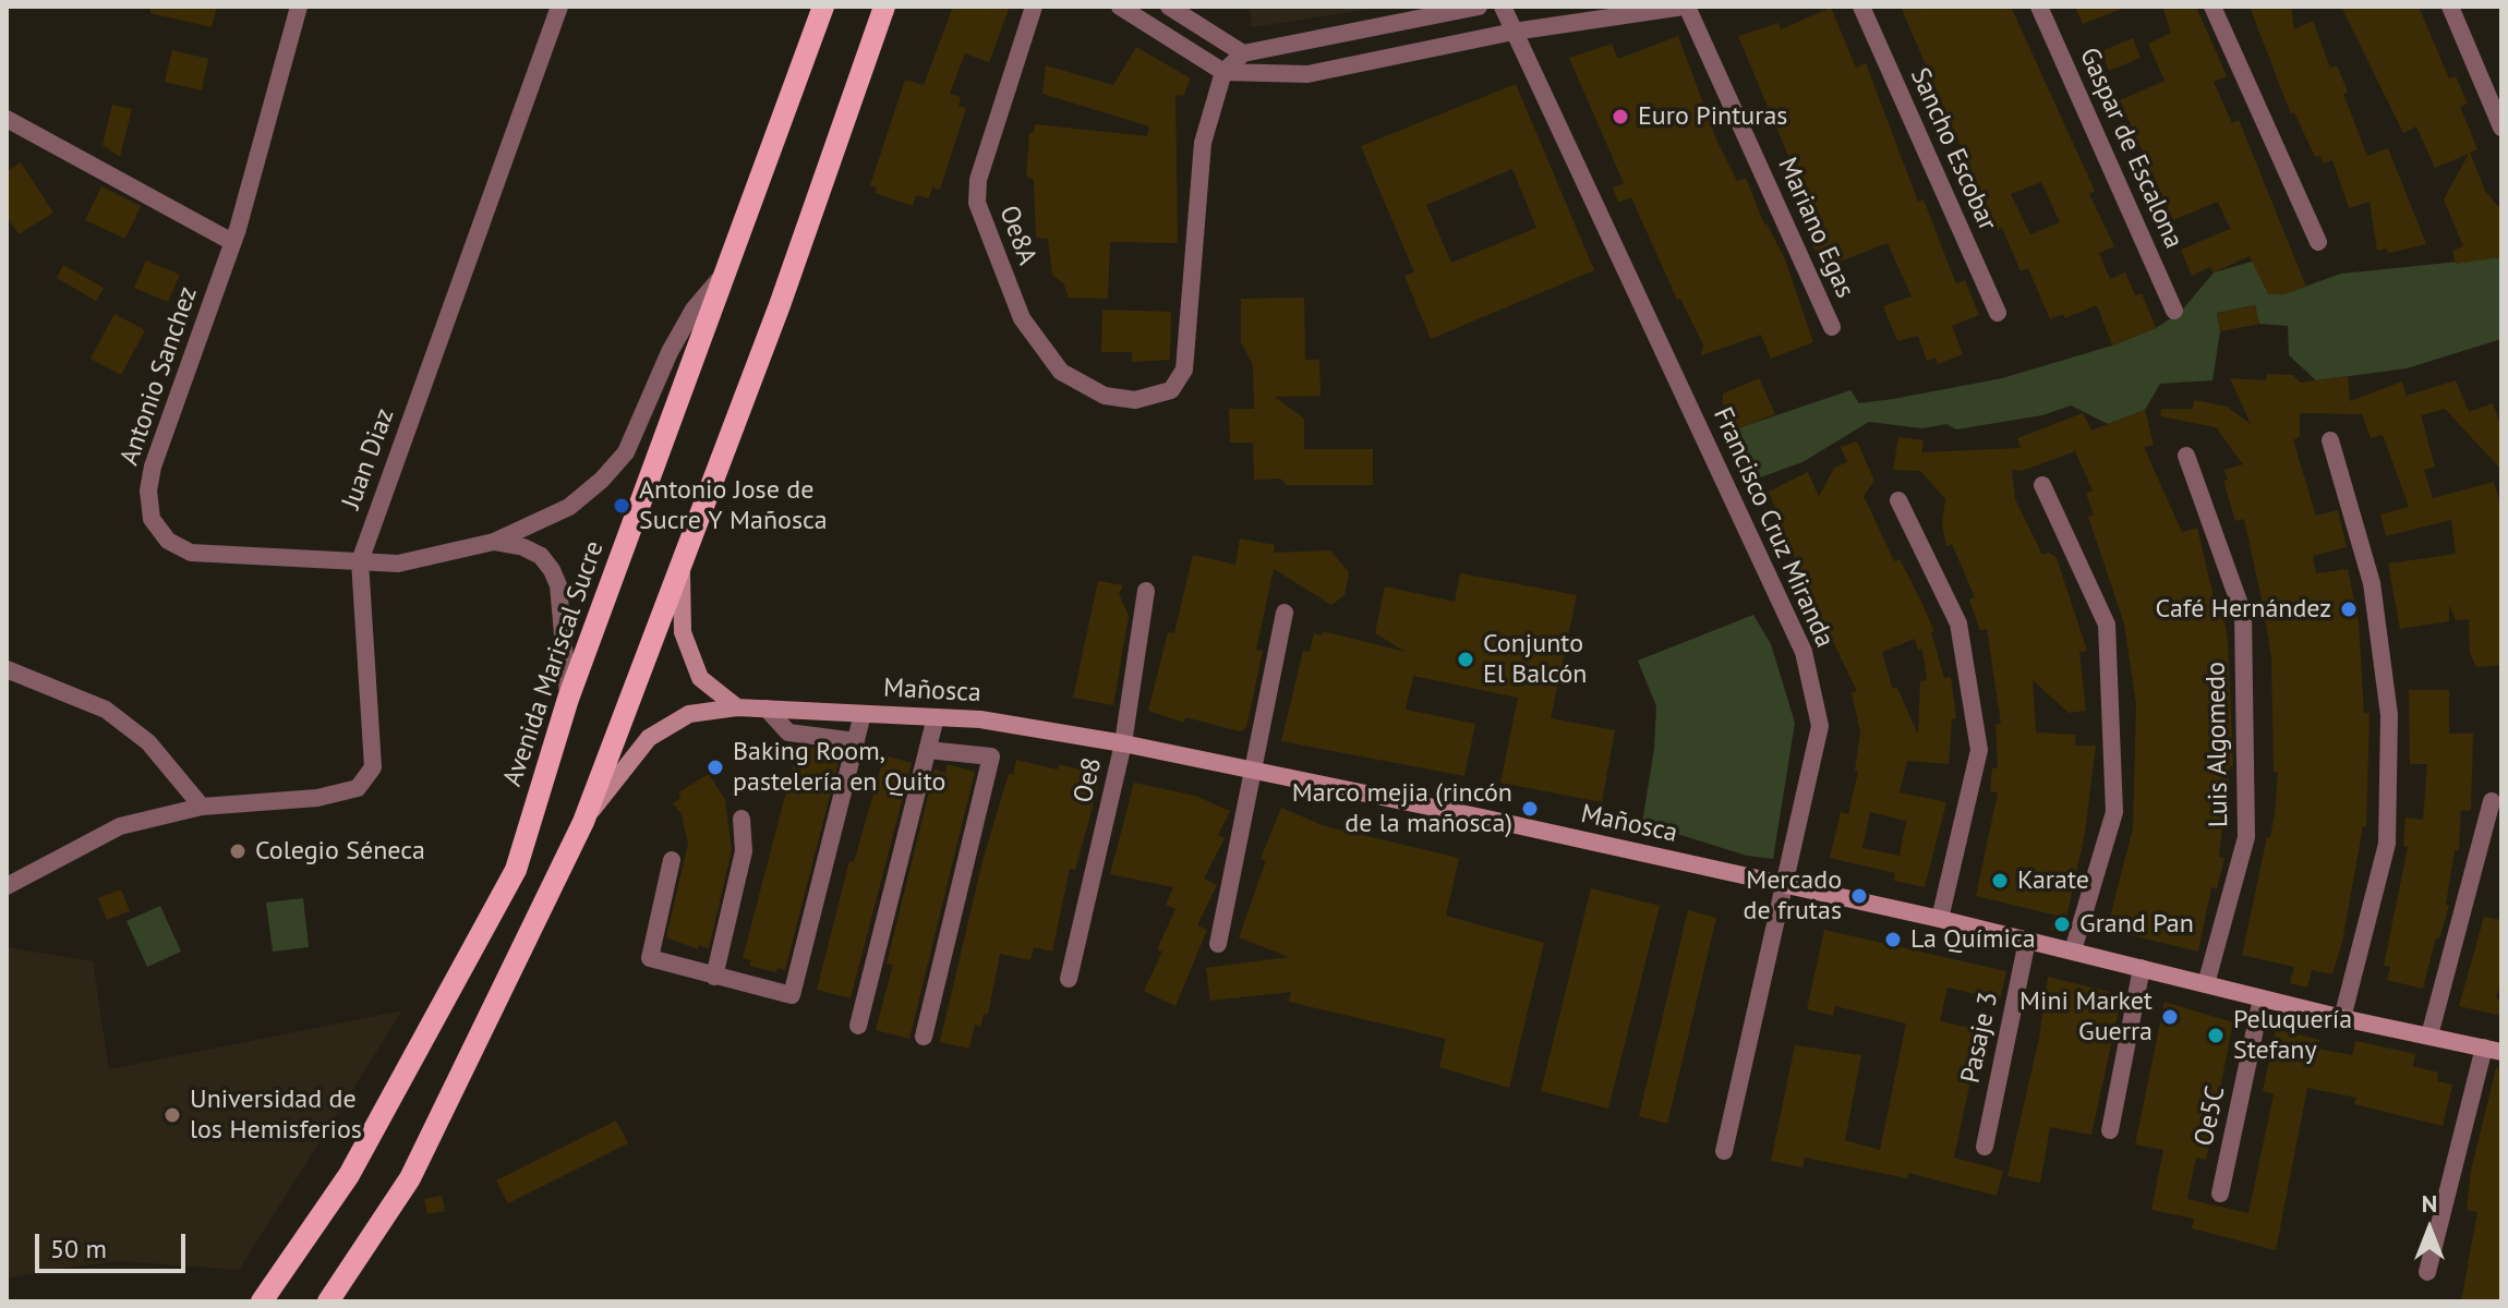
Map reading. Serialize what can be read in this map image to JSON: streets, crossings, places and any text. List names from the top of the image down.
{
  "streets": {
    "main road": ["Avenida Mariscal Sucre"],
    "street": [
      "Gaspar de Escalona",
      "Sancho Escobar",
      "Mariano Egas",
      "Oe8A",
      "Antonio Sanchez",
      "Juan Diaz",
      "Francisco Cruz Miranda",
      "Mañosca",
      "Luis Algomedo",
      "Oe8",
      "Pasaje 3",
      "Oe5C"
    ]
  },
  "crossings": [
    ["Antonio Sanchez", "Juan Diaz"],
    ["Antonio Sanchez", "Avenida Mariscal Sucre"],
    ["Francisco Cruz Miranda", "Mañosca"],
    ["Mañosca", "Luis Algomedo"],
    ["Mañosca", "Oe8"],
    ["Mañosca", "Pasaje 3"],
    ["Mañosca", "Oe5C"]
  ],
  "places": [
    "Euro Pinturas",
    "Antonio Jose de Sucre Y Mañosca",
    "Café Hernández",
    "Conjunto El Balcón",
    "Baking Room, pastelería en Quito",
    "Marco mejia (rincón de la mañosca)",
    "Colegio Séneca",
    "Karate",
    "Mercado de frutas",
    "Grand Pan",
    "La Química",
    "Mini Market Guerra",
    "Peluquería Stefany",
    "Universidad de los Hemisferios"
  ],
  "scale_bar": "50 m",
  "north": "top"
}
